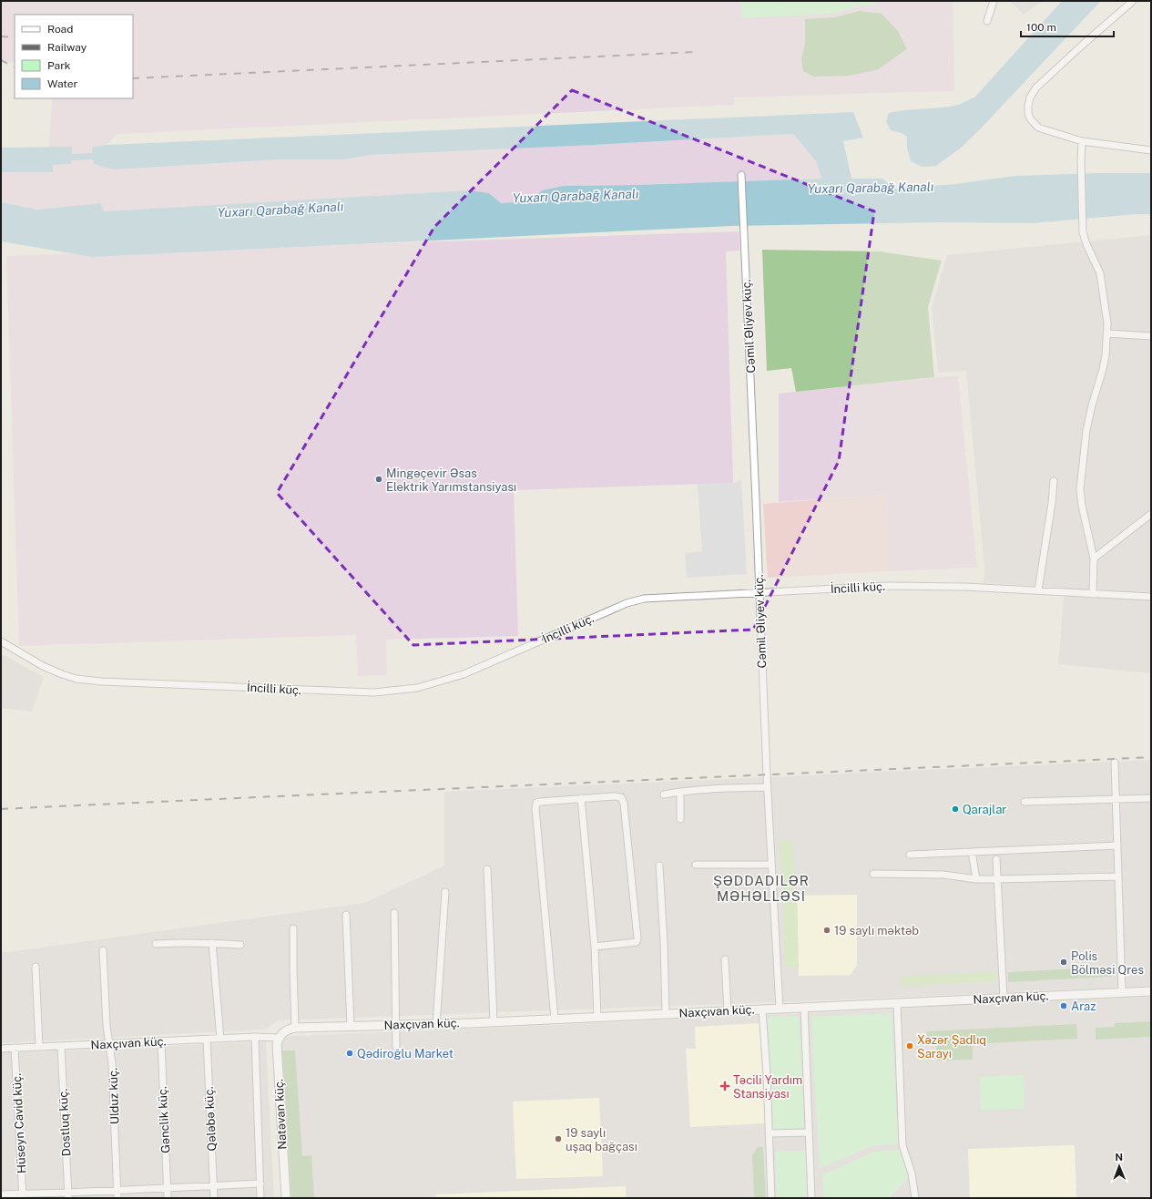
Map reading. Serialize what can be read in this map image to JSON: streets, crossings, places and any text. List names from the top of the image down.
{
  "streets": {
    "street": [
      "Cəmil Əliyev küç.",
      "İncilli küç.",
      "Naxçıvan küç.",
      "Ulduz küç.",
      "Natəvan küç.",
      "Qələbə küç.",
      "Gənclik küç.",
      "Dostluq küç.",
      "Hüseyn Cavid küç."
    ]
  },
  "crossings": [
    ["Cəmil Əliyev küç.", "İncilli küç."],
    ["Cəmil Əliyev küç.", "Naxçıvan küç."],
    ["Naxçıvan küç.", "Ulduz küç."],
    ["Naxçıvan küç.", "Natəvan küç."],
    ["Naxçıvan küç.", "Qələbə küç."],
    ["Naxçıvan küç.", "Gənclik küç."],
    ["Naxçıvan küç.", "Dostluq küç."],
    ["Naxçıvan küç.", "Hüseyn Cavid küç."]
  ],
  "districts": ["ŞƏDDADILƏR MƏHƏLLƏSI"],
  "water": ["Yuxarı Qarabağ Kanalı"],
  "places": {
    "other": [
      "Mingəçevir Əsas Elektrik Yarımstansiyası",
      "Qarajlar",
      "19 saylı məktəb",
      "Polis Bölməsi Qres",
      "Araz",
      "Xəzər Şadlıq Sarayı",
      "Qədiroğlu Market",
      "19 saylı uşaq bağçası"
    ],
    "health": ["Təcili Yardım Stansiyası"]
  },
  "legend": [
    "Road",
    "Railway",
    "Park",
    "Water"
  ],
  "scale_bar": "100 m",
  "north": "top"
}
